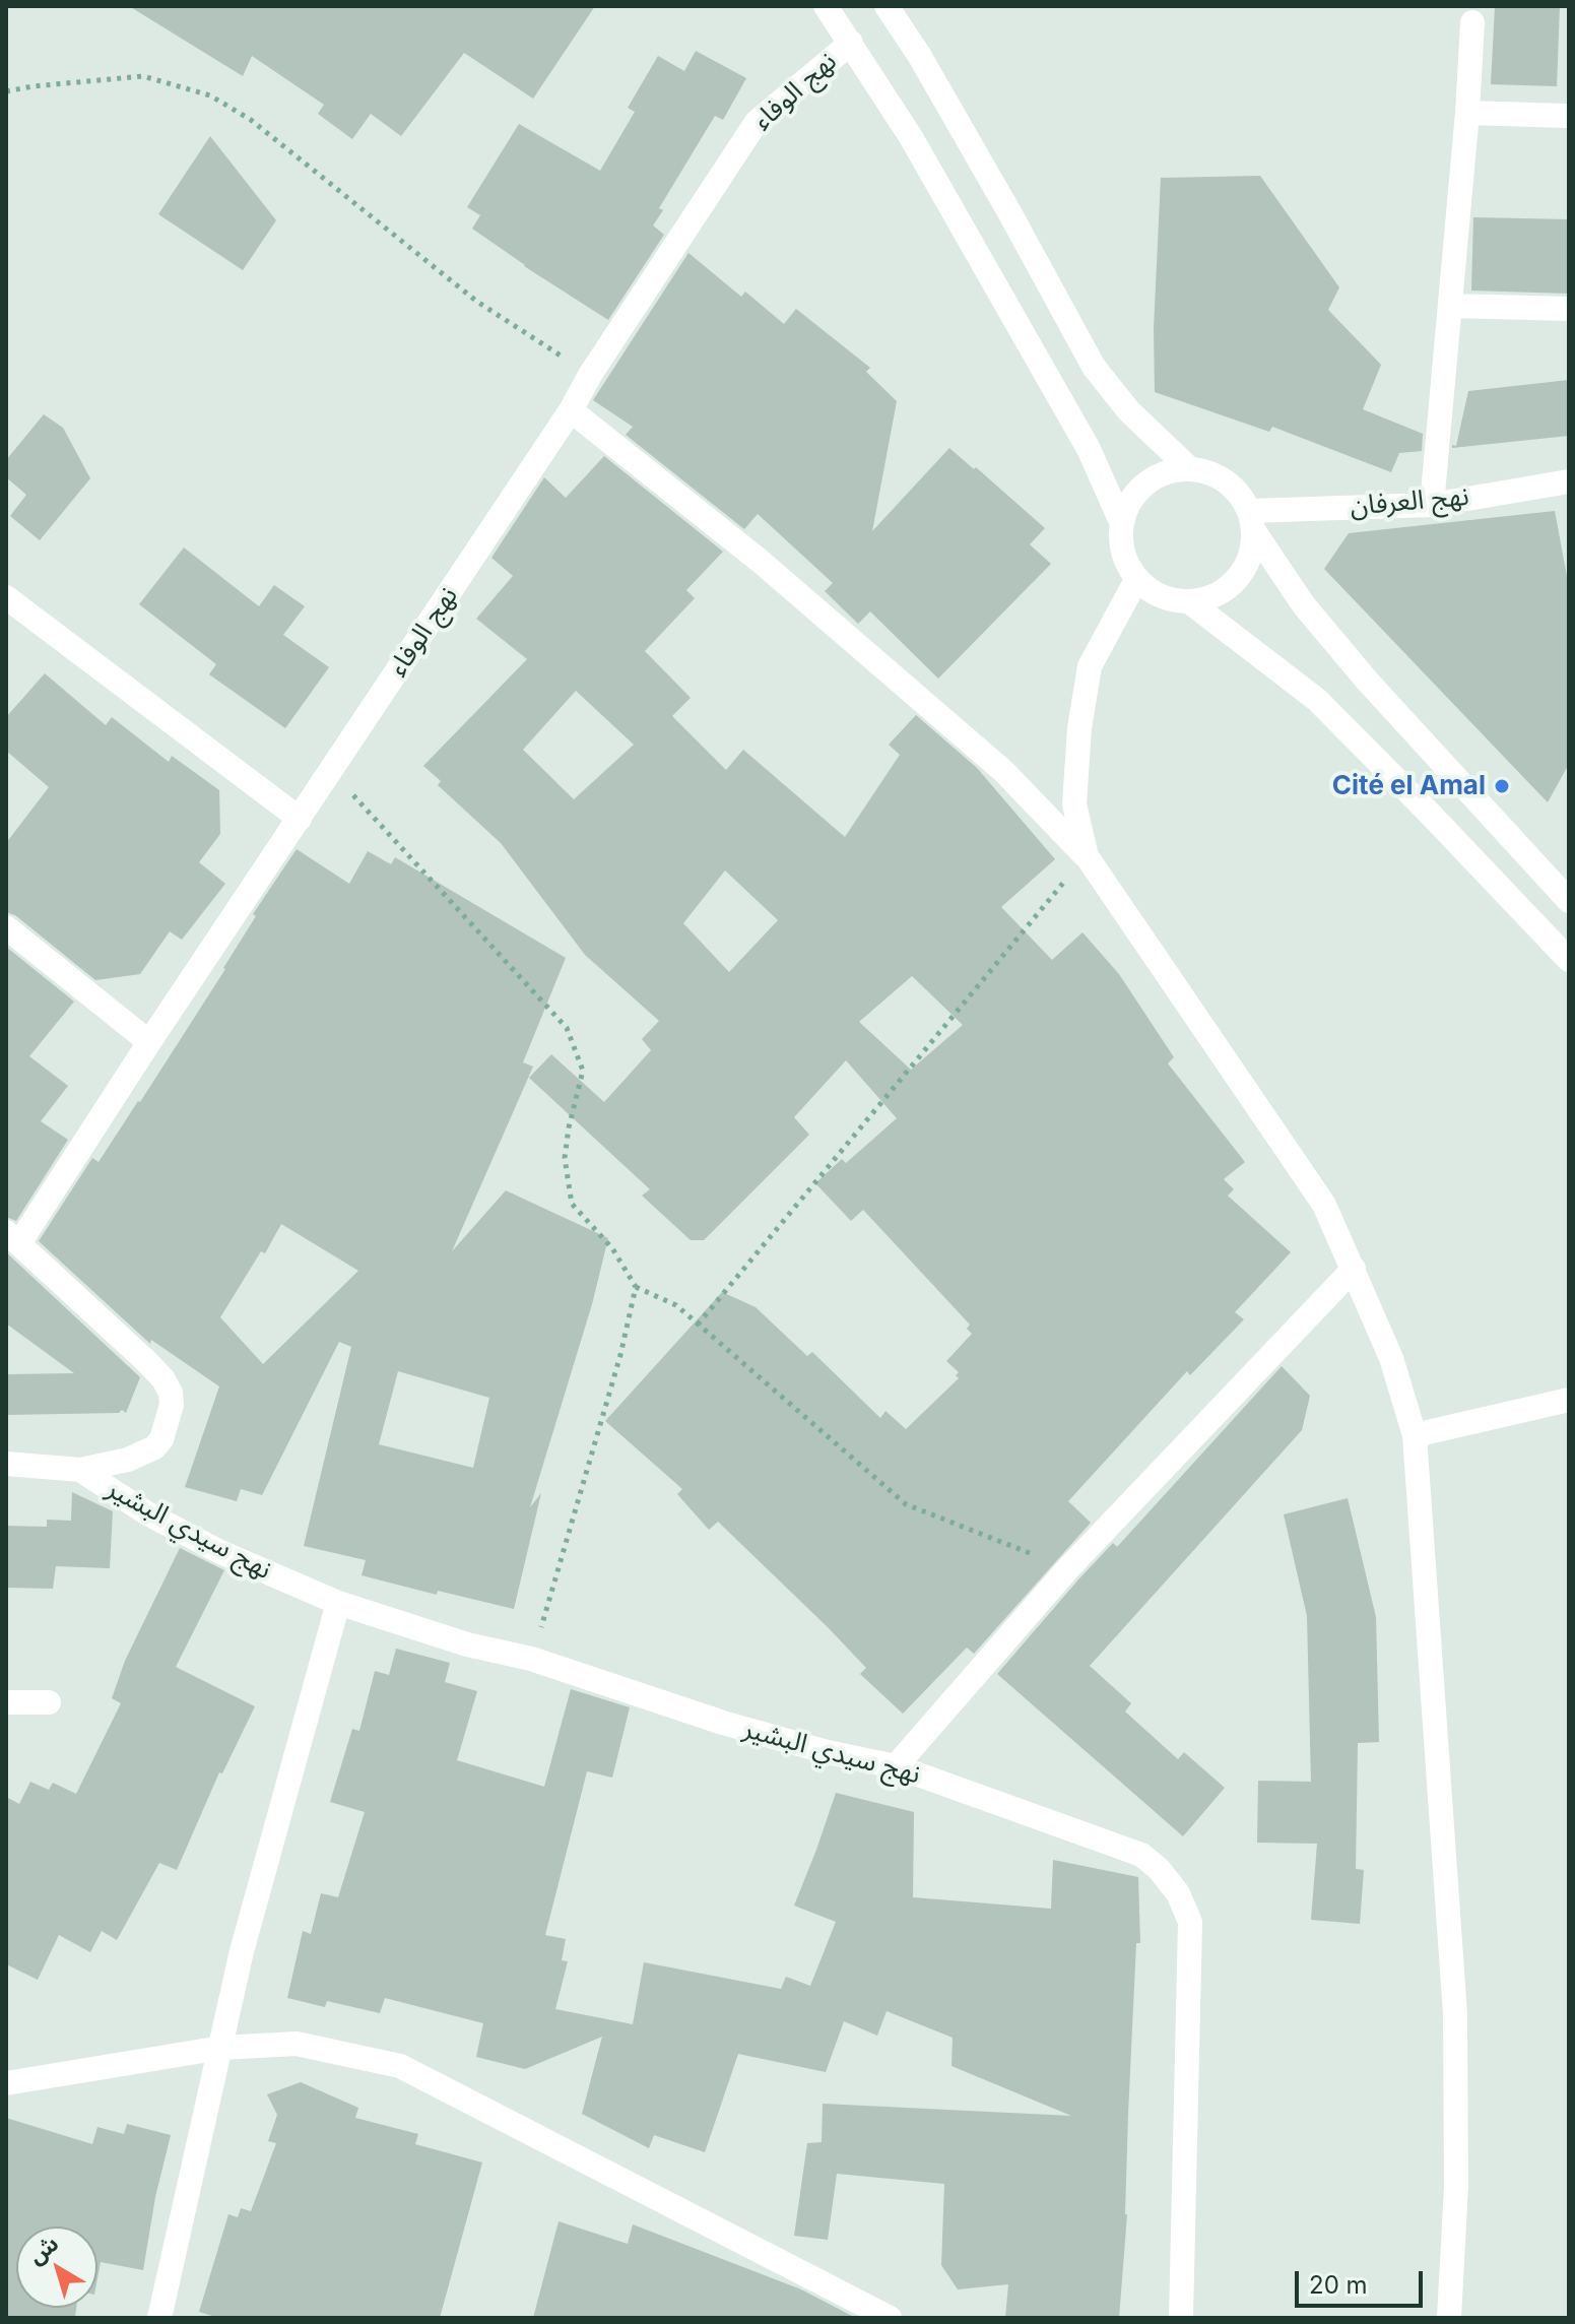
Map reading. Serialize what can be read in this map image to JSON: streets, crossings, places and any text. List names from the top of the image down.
{
  "streets": {
    "street": ["نهج الوفاء", "نهج العرفان", "نهج سيدي البشير"]
  },
  "places": ["Cité el Amal"],
  "scale_bar": "20 m",
  "north": "top left"
}
